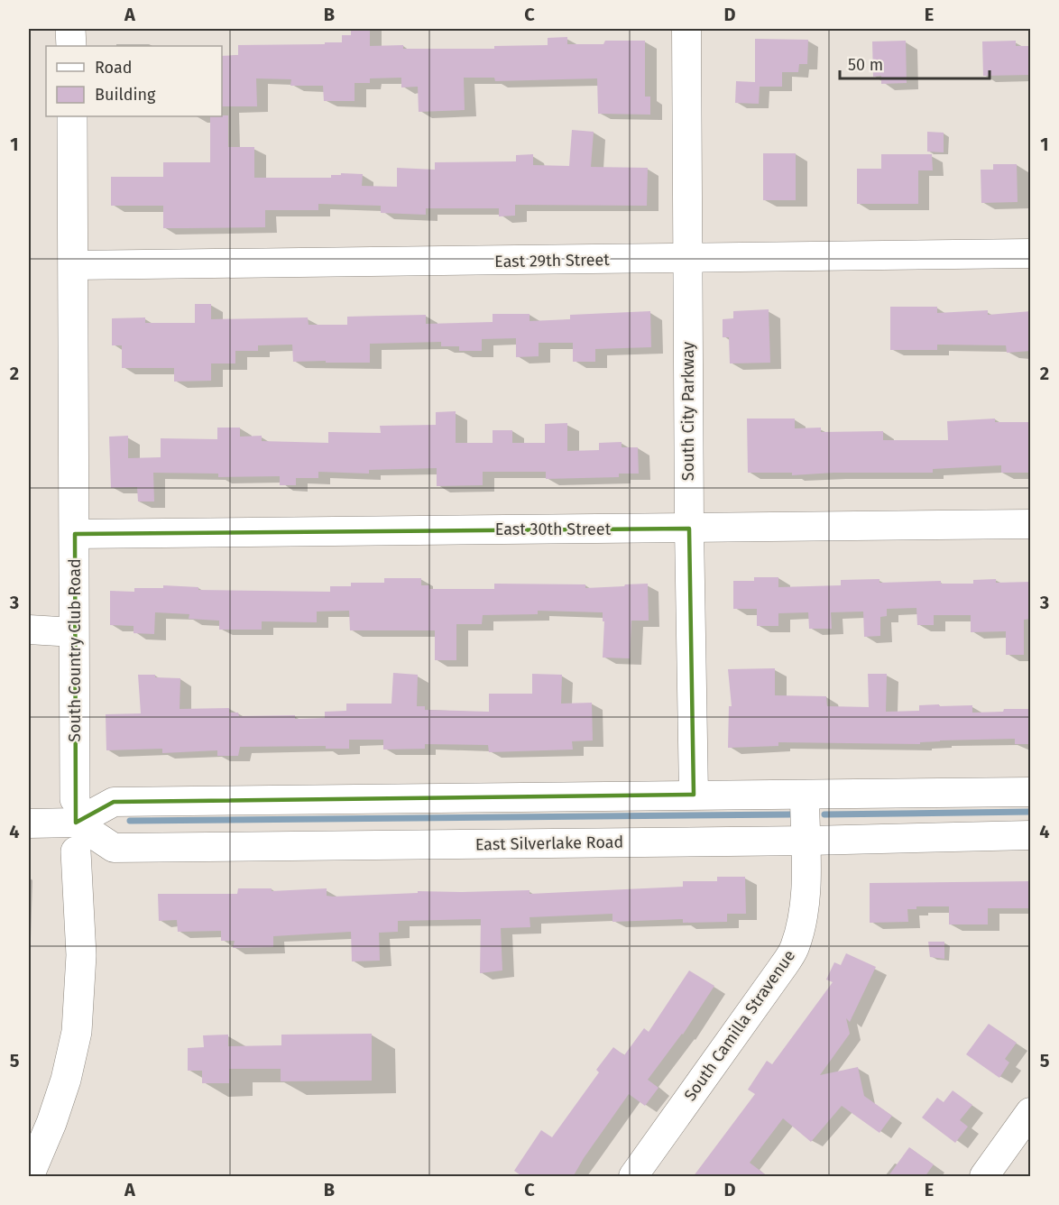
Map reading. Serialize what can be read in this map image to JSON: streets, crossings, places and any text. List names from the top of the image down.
{
  "streets": {
    "main road": ["South Country Club Road"],
    "street": [
      "East 29th Street",
      "South City Parkway",
      "East 30th Street",
      "East Silverlake Road",
      "South Camilla Stravenue"
    ]
  },
  "crossings": [
    ["East 29th Street", "South City Parkway"],
    ["East 29th Street", "South Country Club Road"],
    ["South City Parkway", "East 30th Street"],
    ["East 30th Street", "South Country Club Road"],
    ["South Country Club Road", "East Silverlake Road"],
    ["East Silverlake Road", "South Camilla Stravenue"]
  ],
  "legend": ["Road", "Building"],
  "scale_bar": "50 m",
  "grid": {
    "columns": [
      "A",
      "B",
      "C",
      "D",
      "E"
    ],
    "rows": [
      "1",
      "2",
      "3",
      "4",
      "5"
    ]
  }
}
